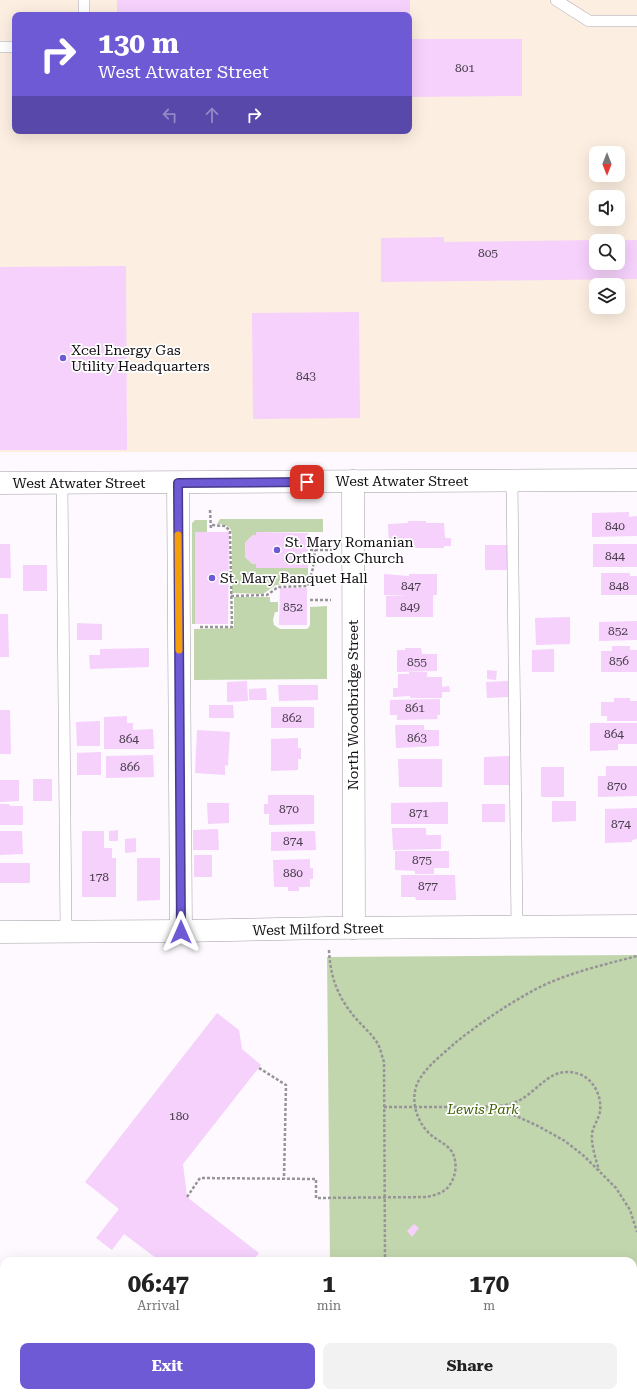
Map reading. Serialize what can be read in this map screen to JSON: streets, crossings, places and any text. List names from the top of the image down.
{
  "streets": {
    "street": ["West Atwater Street", "North Woodbridge Street", "West Milford Street"]
  },
  "crossings": [
    ["West Atwater Street", "North Woodbridge Street"],
    ["North Woodbridge Street", "West Milford Street"]
  ],
  "parks": ["Lewis Park"],
  "places": ["Xcel Energy Gas Utility Headquarters", "St. Mary Romanian Orthodox Church", "St. Mary Banquet Hall"],
  "house_numbers": [
    "801",
    "805",
    "843",
    "840",
    "844",
    "847",
    "848",
    "852",
    "849",
    "852",
    "856",
    "855",
    "861",
    "862",
    "864",
    "863",
    "864",
    "866",
    "870",
    "870",
    "871",
    "874",
    "874",
    "875",
    "880",
    "178",
    "877",
    "180"
  ],
  "north": "bottom",
  "page": {
    "turn": ["130 m", "West Atwater Street"],
    "eta": [
      "06:47",
      "Arrival",
      "1",
      "min",
      "170",
      "m"
    ],
    "buttons": ["Exit", "Share"]
  }
}
